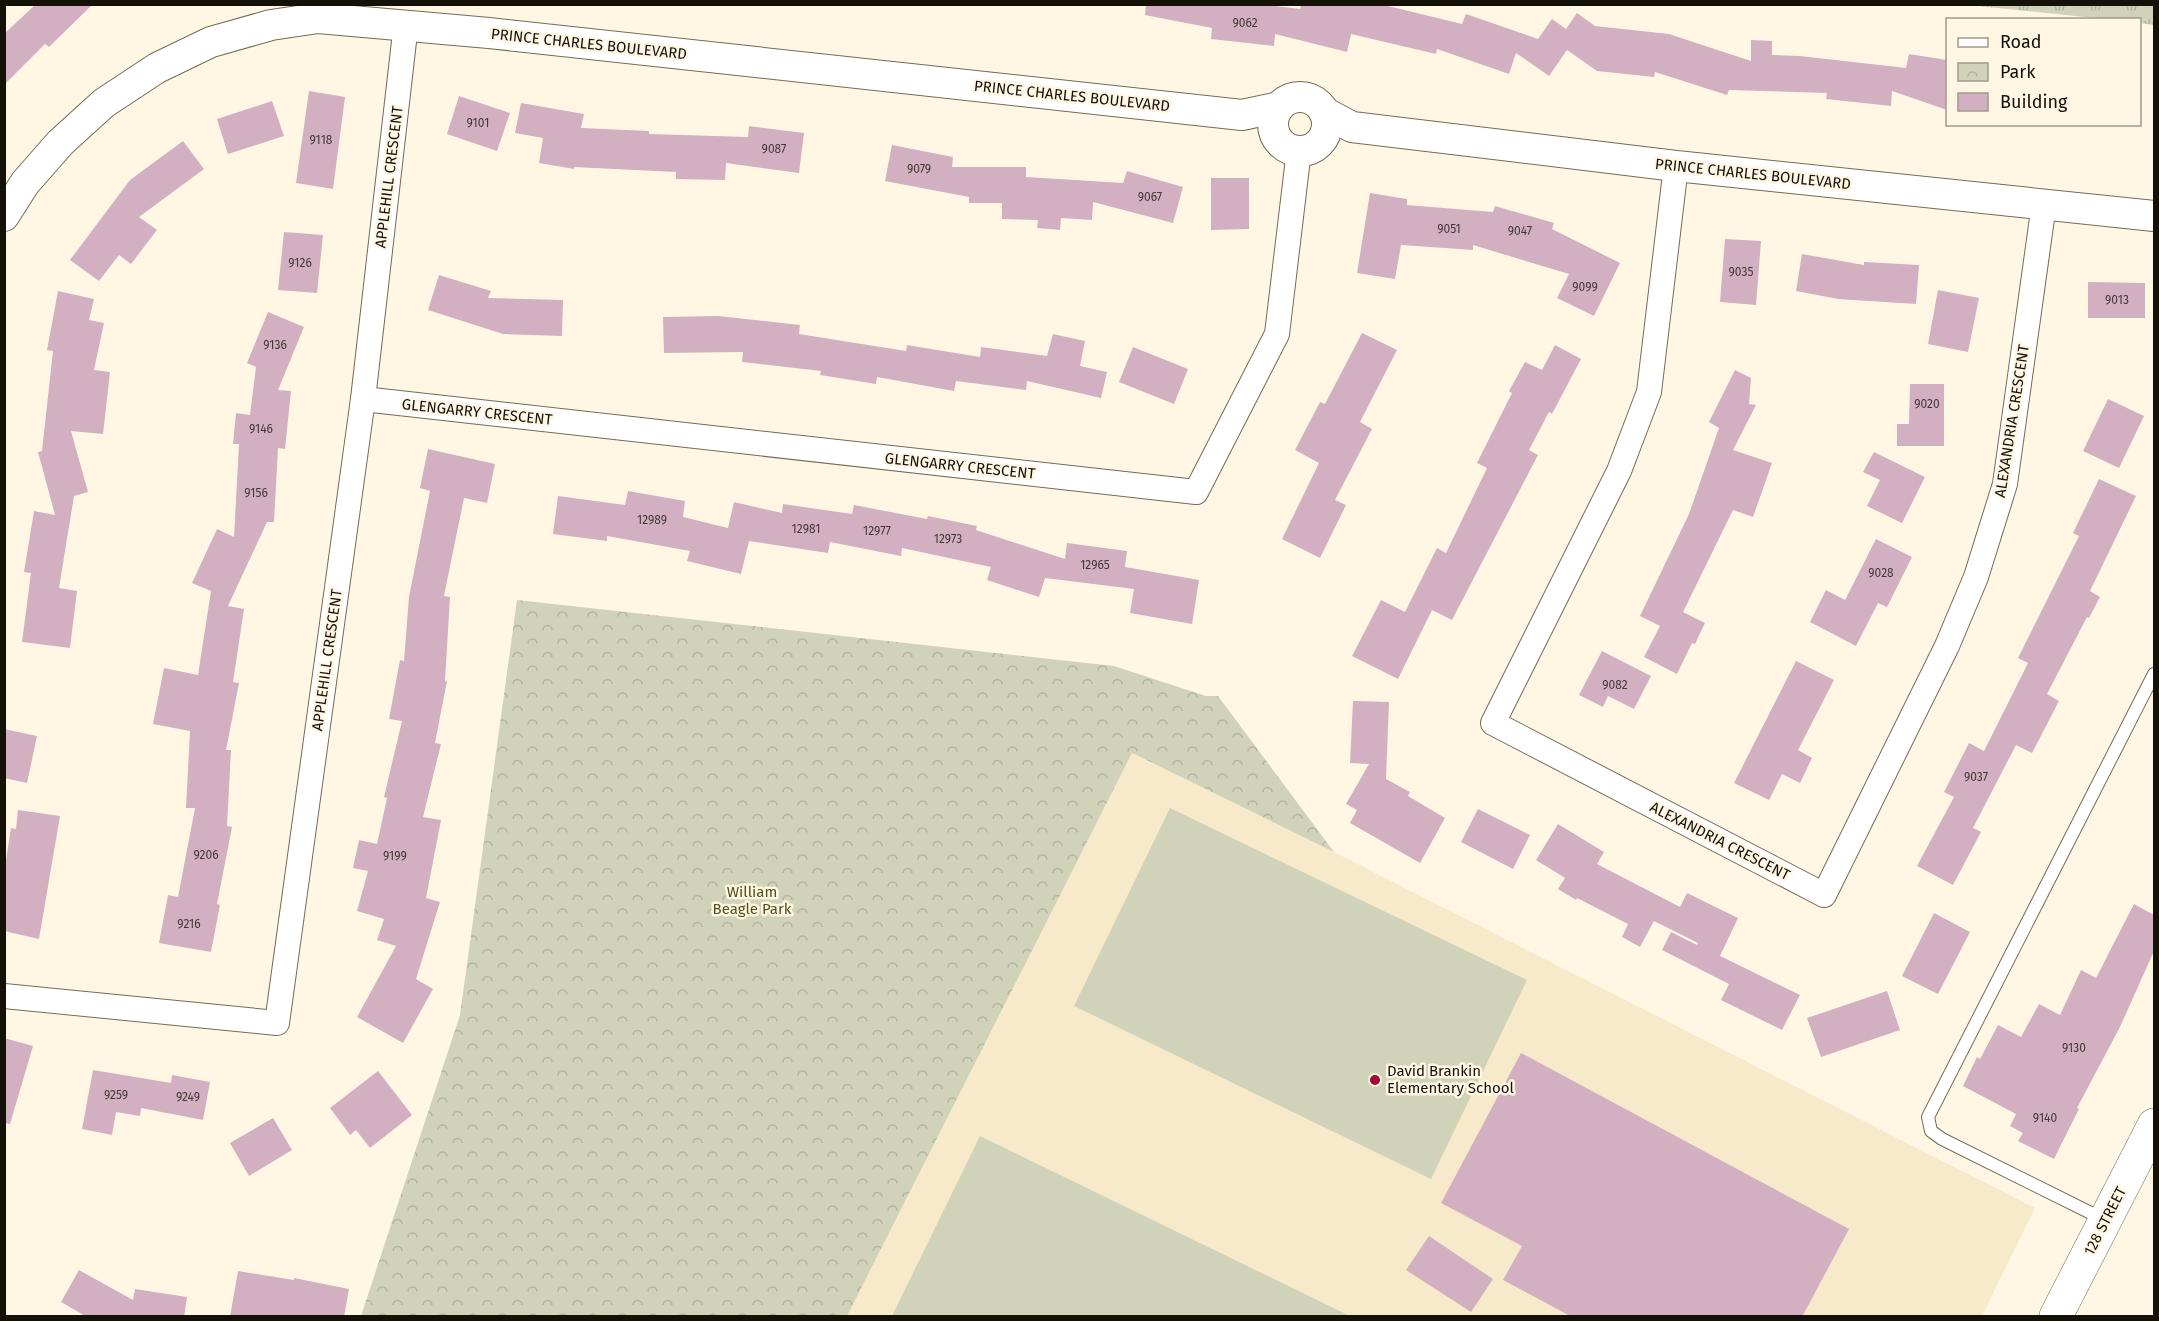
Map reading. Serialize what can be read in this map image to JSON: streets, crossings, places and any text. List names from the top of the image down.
{
  "streets": {
    "main road": ["128 STREET"],
    "street": [
      "PRINCE CHARLES BOULEVARD",
      "APPLEHILL CRESCENT",
      "GLENGARRY CRESCENT",
      "ALEXANDRIA CRESCENT"
    ]
  },
  "crossings": [
    ["PRINCE CHARLES BOULEVARD", "APPLEHILL CRESCENT"],
    ["PRINCE CHARLES BOULEVARD", "GLENGARRY CRESCENT"],
    ["PRINCE CHARLES BOULEVARD", "ALEXANDRIA CRESCENT"],
    ["APPLEHILL CRESCENT", "GLENGARRY CRESCENT"]
  ],
  "parks": ["William Beagle Park"],
  "places": ["David Brankin Elementary School"],
  "house_numbers": [
    "9062",
    "9101",
    "9118",
    "9087",
    "9079",
    "9067",
    "9051",
    "9047",
    "9126",
    "9035",
    "9099",
    "9013",
    "9136",
    "9020",
    "9146",
    "9156",
    "12989",
    "12981",
    "12977",
    "12973",
    "12965",
    "9028",
    "9082",
    "9037",
    "9206",
    "9199",
    "9216",
    "9130",
    "9259",
    "9249",
    "9140"
  ],
  "legend": ["Road", "Park", "Building"]
}
